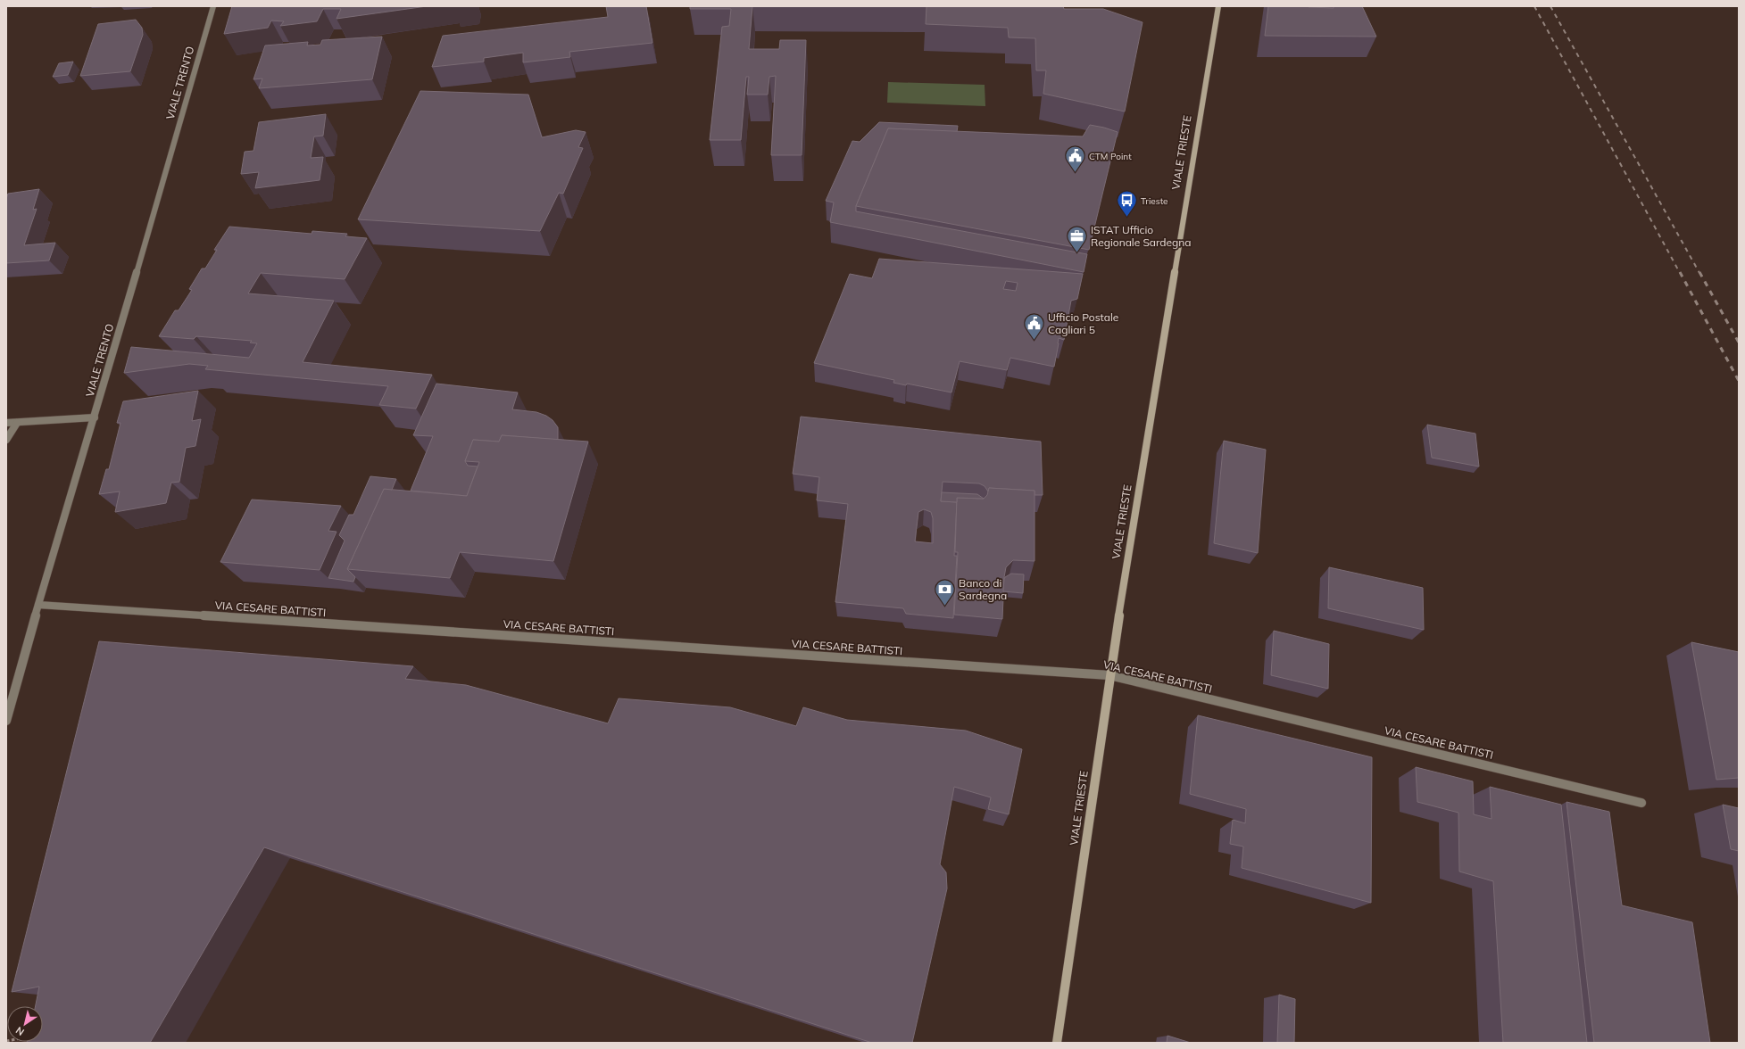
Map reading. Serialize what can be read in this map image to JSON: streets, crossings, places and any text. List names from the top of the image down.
{
  "streets": {
    "main road": ["VIALE TRIESTE"],
    "street": ["VIALE TRENTO", "VIA CESARE BATTISTI"]
  },
  "crossings": [
    ["VIALE TRENTO", "VIA CESARE BATTISTI"],
    ["VIALE TRIESTE", "VIA CESARE BATTISTI"]
  ],
  "places": {
    "public building": ["CTM Point", "Ufficio Postale Cagliari 5"],
    "bus stop": ["Trieste"],
    "office": ["ISTAT Ufficio Regionale Sardegna"],
    "bank": ["Banco di Sardegna"]
  },
  "north": "bottom left"
}
